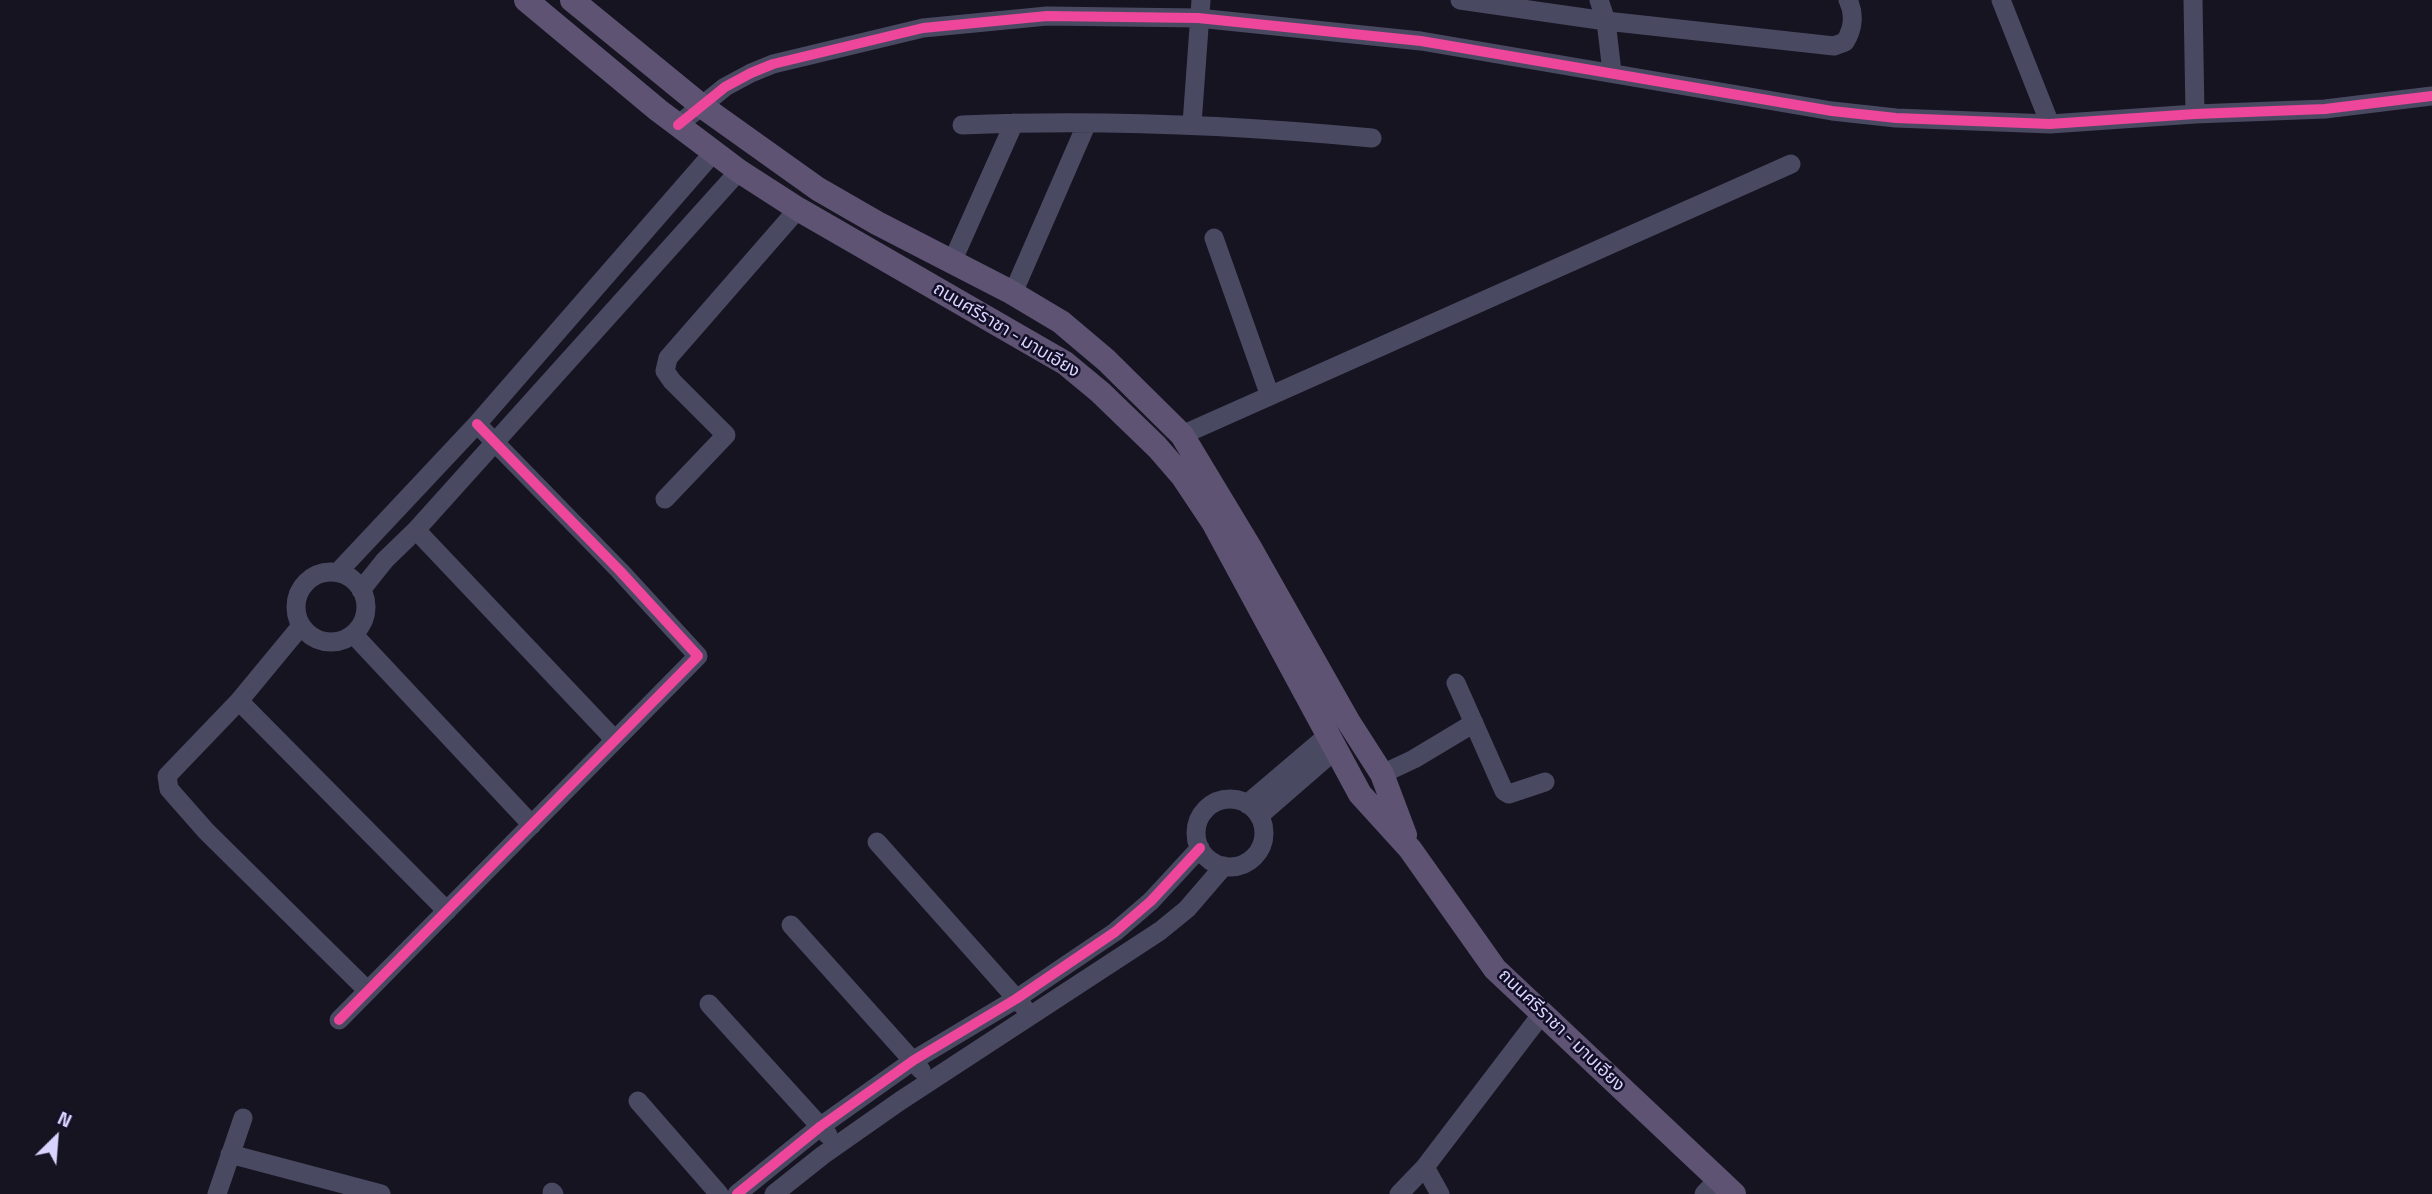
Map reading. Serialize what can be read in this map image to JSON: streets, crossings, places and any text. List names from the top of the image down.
{
  "streets": {
    "main road": ["ถนนศรีราชา - มาบเอียง"]
  },
  "north": "top right"
}
